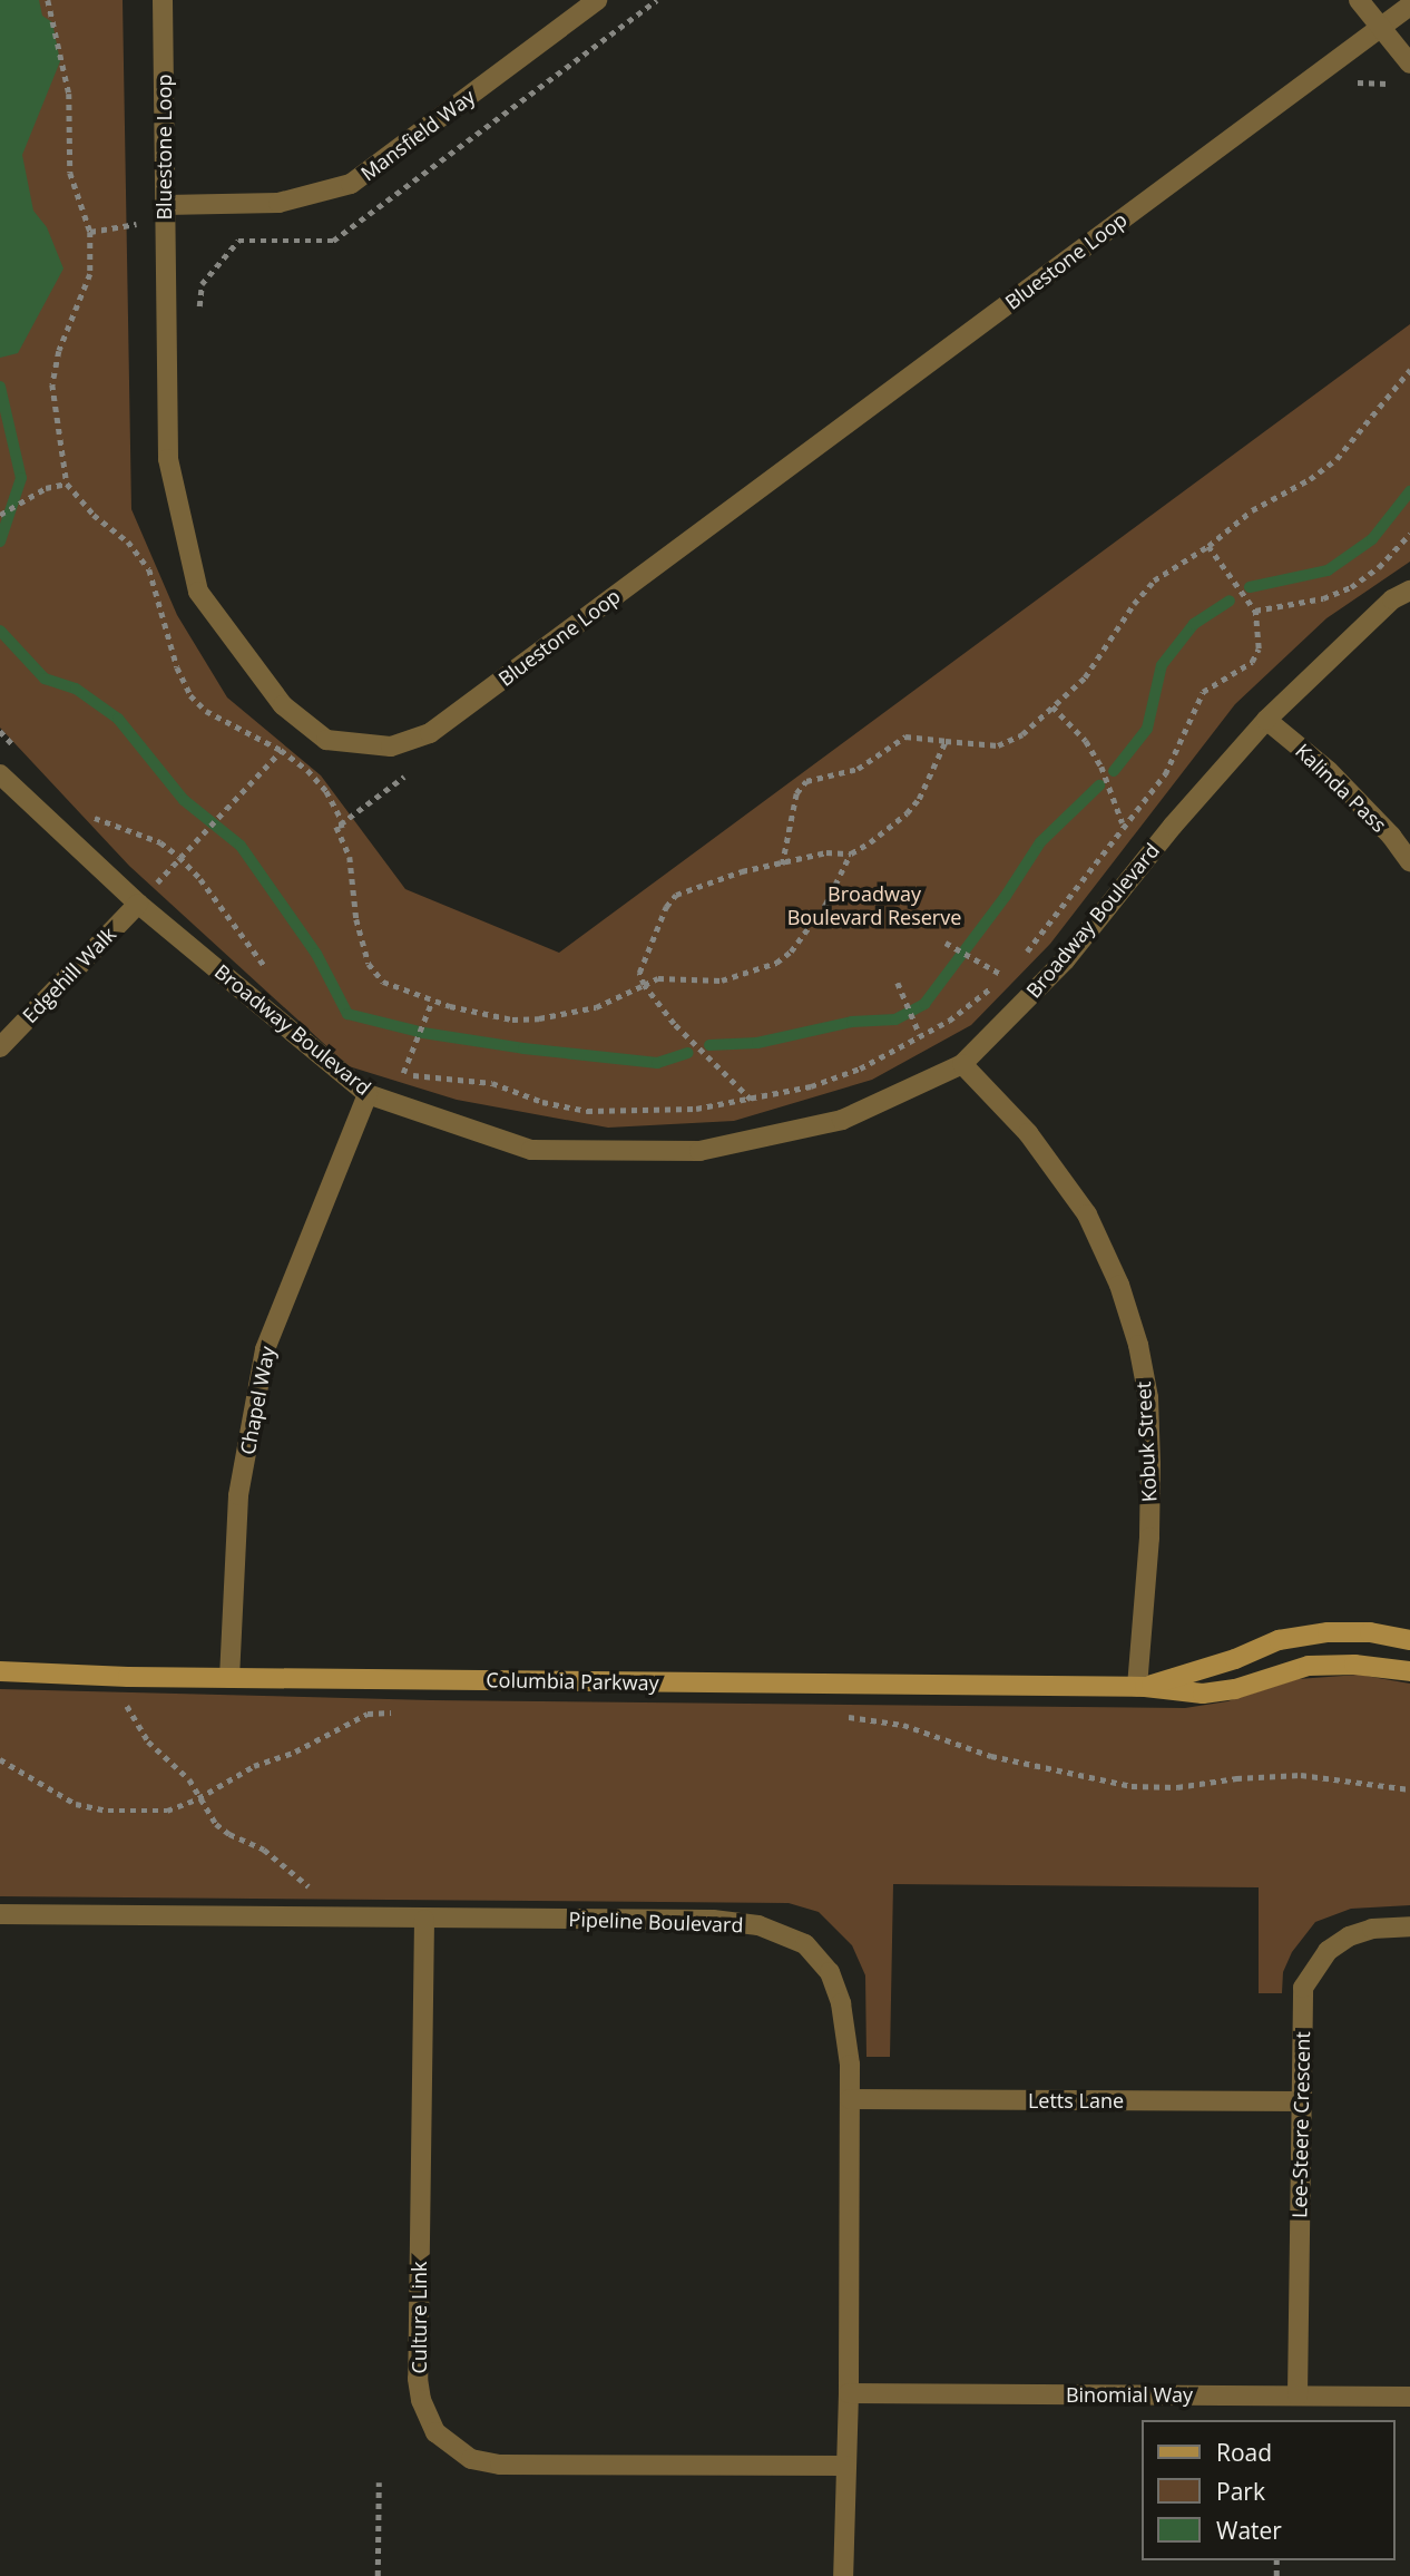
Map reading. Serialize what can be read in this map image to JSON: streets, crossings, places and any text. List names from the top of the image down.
{
  "streets": {
    "street": [
      "Mansfield Way",
      "Bluestone Loop",
      "Kalinda Pass",
      "Broadway Boulevard",
      "Edgehill Walk",
      "Chapel Way",
      "Kobuk Street",
      "Columbia Parkway",
      "Pipeline Boulevard",
      "Letts Lane",
      "Lee-Steere Crescent",
      "Culture Link",
      "Binomial Way"
    ]
  },
  "crossings": [
    ["Mansfield Way", "Bluestone Loop"],
    ["Kalinda Pass", "Broadway Boulevard"],
    ["Broadway Boulevard", "Edgehill Walk"],
    ["Broadway Boulevard", "Chapel Way"],
    ["Broadway Boulevard", "Kobuk Street"],
    ["Chapel Way", "Columbia Parkway"],
    ["Kobuk Street", "Columbia Parkway"],
    ["Pipeline Boulevard", "Letts Lane"],
    ["Pipeline Boulevard", "Culture Link"],
    ["Pipeline Boulevard", "Binomial Way"],
    ["Letts Lane", "Lee-Steere Crescent"],
    ["Lee-Steere Crescent", "Binomial Way"]
  ],
  "parks": ["Broadway Boulevard Reserve"],
  "legend": ["Road", "Park", "Water"]
}
